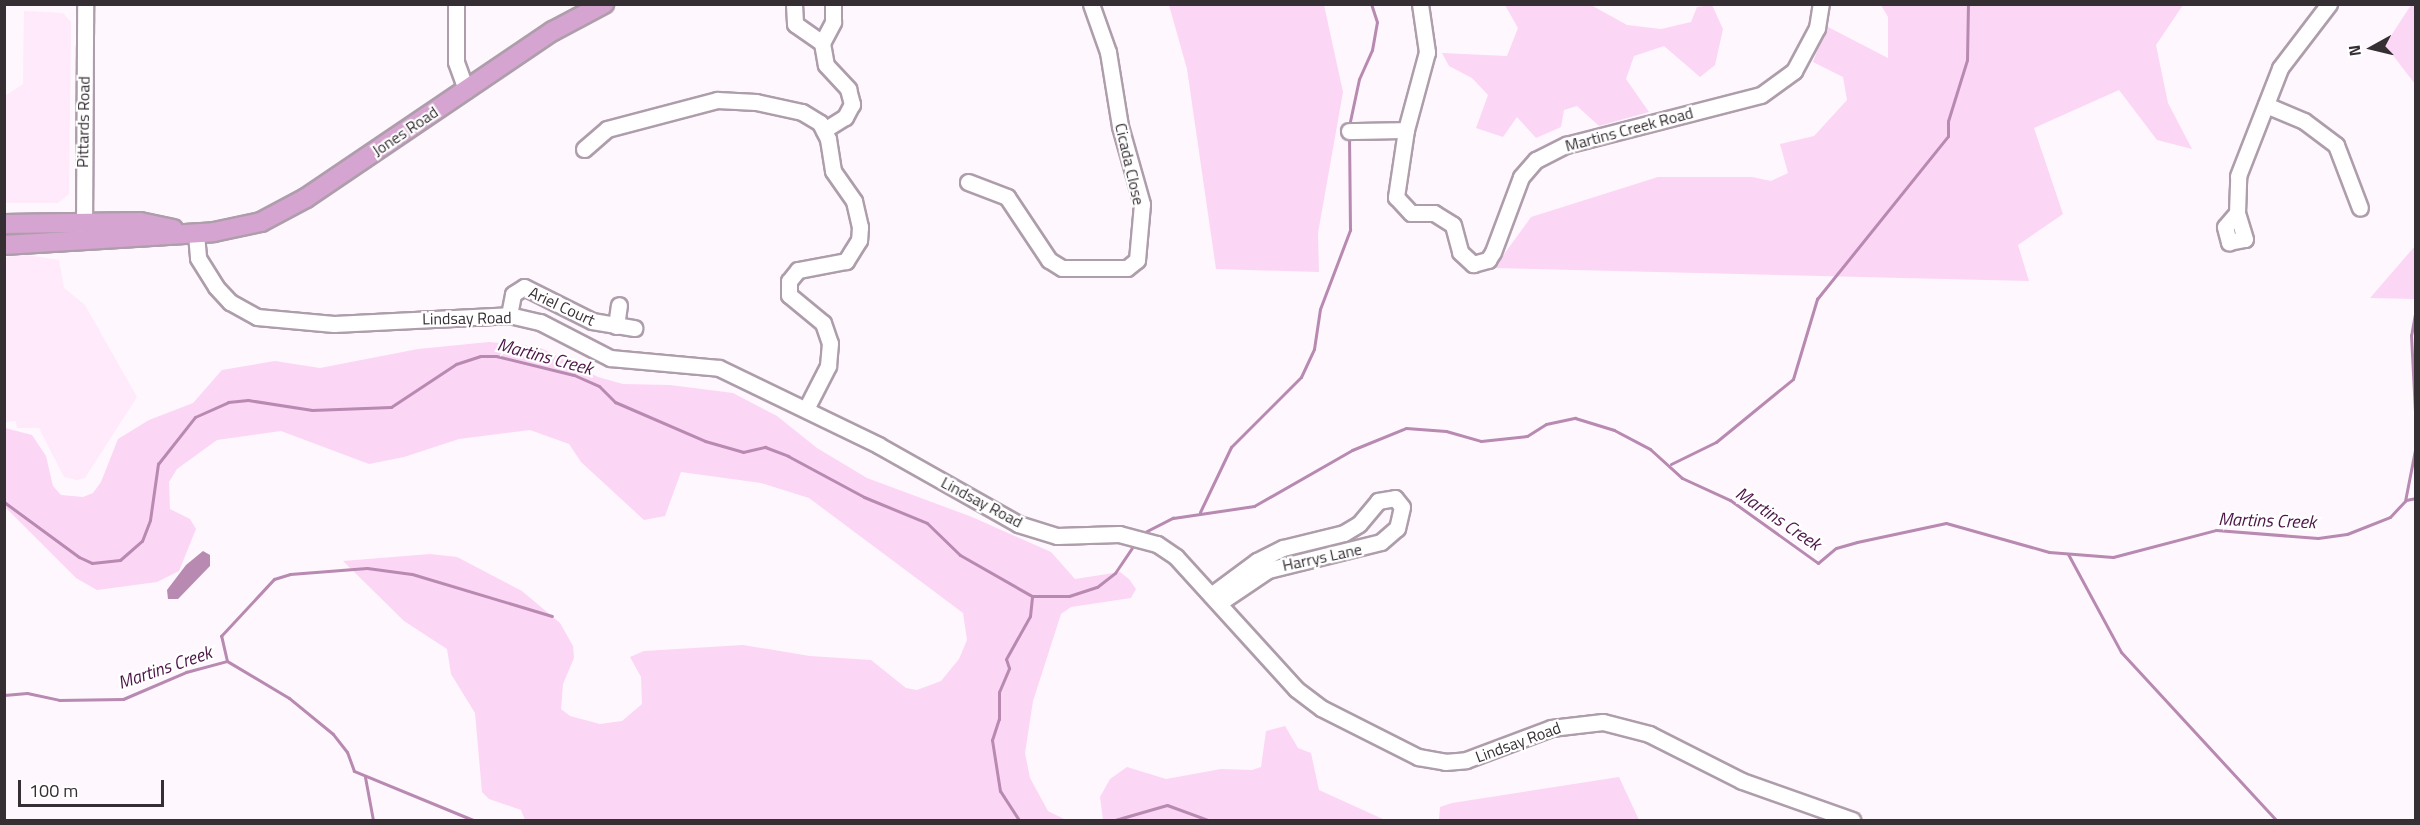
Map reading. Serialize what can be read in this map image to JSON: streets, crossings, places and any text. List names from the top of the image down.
{
  "streets": {
    "main road": ["Jones Road"],
    "street": [
      "Pittards Road",
      "Martins Creek Road",
      "Cicada Close",
      "Ariel Court",
      "Lindsay Road",
      "Harrys Lane"
    ]
  },
  "crossings": [
    ["Pittards Road", "Jones Road"],
    ["Jones Road", "Lindsay Road"],
    ["Ariel Court", "Lindsay Road"],
    ["Lindsay Road", "Harrys Lane"]
  ],
  "water": ["Martins Creek"],
  "scale_bar": "100 m",
  "north": "left"
}
